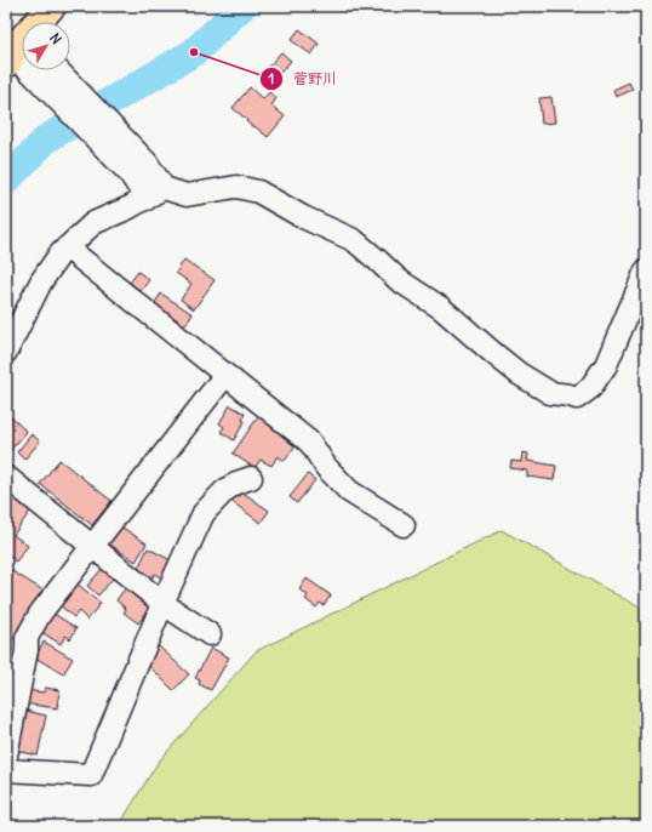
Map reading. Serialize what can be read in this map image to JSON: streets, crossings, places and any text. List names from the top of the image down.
{
  "places": ["菅野川"],
  "north": "top right"
}
